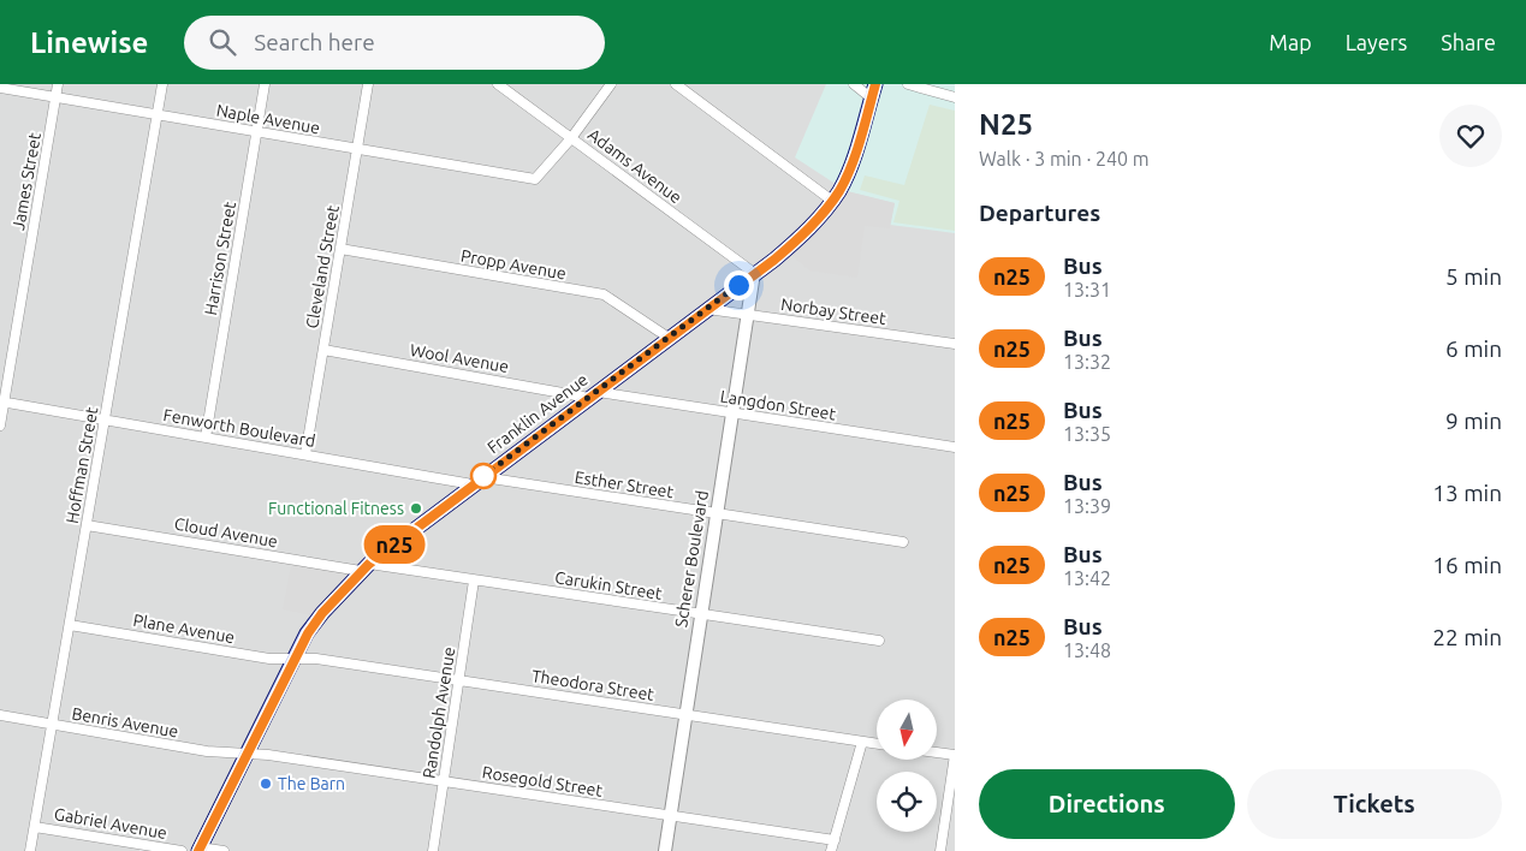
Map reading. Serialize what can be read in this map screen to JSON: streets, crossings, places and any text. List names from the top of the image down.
{
  "streets": {
    "main road": ["Franklin Avenue"],
    "street": [
      "Naple Avenue",
      "Adams Avenue",
      "James Street",
      "Harrison Street",
      "Propp Avenue",
      "Cleveland Street",
      "Norbay Street",
      "Wool Avenue",
      "Langdon Street",
      "Fenworth Boulevard",
      "Hoffman Street",
      "Esther Street",
      "Cloud Avenue",
      "Scherer Boulevard",
      "Carukin Street",
      "Plane Avenue",
      "Theodora Street",
      "Randolph Avenue",
      "Benris Avenue",
      "Rosegold Street",
      "Gabriel Avenue"
    ]
  },
  "crossings": [
    ["Naple Avenue", "Adams Avenue"],
    ["Naple Avenue", "James Street"],
    ["Naple Avenue", "Harrison Street"],
    ["Naple Avenue", "Cleveland Street"],
    ["Naple Avenue", "Hoffman Street"],
    ["Adams Avenue", "Franklin Avenue"],
    ["Adams Avenue", "Scherer Boulevard"],
    ["James Street", "Fenworth Boulevard"],
    ["Harrison Street", "Fenworth Boulevard"],
    ["Propp Avenue", "Cleveland Street"],
    ["Propp Avenue", "Franklin Avenue"],
    ["Cleveland Street", "Wool Avenue"],
    ["Cleveland Street", "Fenworth Boulevard"],
    ["Norbay Street", "Franklin Avenue"],
    ["Norbay Street", "Scherer Boulevard"],
    ["Wool Avenue", "Langdon Street"],
    ["Wool Avenue", "Franklin Avenue"],
    ["Langdon Street", "Franklin Avenue"],
    ["Langdon Street", "Scherer Boulevard"],
    ["Franklin Avenue", "Fenworth Boulevard"],
    ["Franklin Avenue", "Esther Street"],
    ["Franklin Avenue", "Cloud Avenue"],
    ["Franklin Avenue", "Scherer Boulevard"],
    ["Franklin Avenue", "Carukin Street"],
    ["Franklin Avenue", "Plane Avenue"],
    ["Franklin Avenue", "Theodora Street"],
    ["Franklin Avenue", "Benris Avenue"],
    ["Franklin Avenue", "Rosegold Street"],
    ["Fenworth Boulevard", "Hoffman Street"],
    ["Fenworth Boulevard", "Esther Street"],
    ["Hoffman Street", "Cloud Avenue"],
    ["Hoffman Street", "Plane Avenue"],
    ["Hoffman Street", "Benris Avenue"],
    ["Hoffman Street", "Gabriel Avenue"],
    ["Esther Street", "Scherer Boulevard"],
    ["Cloud Avenue", "Carukin Street"],
    ["Scherer Boulevard", "Carukin Street"],
    ["Scherer Boulevard", "Theodora Street"],
    ["Scherer Boulevard", "Rosegold Street"],
    ["Carukin Street", "Randolph Avenue"],
    ["Plane Avenue", "Theodora Street"],
    ["Theodora Street", "Randolph Avenue"],
    ["Randolph Avenue", "Rosegold Street"],
    ["Benris Avenue", "Rosegold Street"]
  ],
  "places": ["Functional Fitness", "The Barn"],
  "lines": ["bus line n25"],
  "north": "bottom",
  "page": {
    "header": "Linewise",
    "search": "Search here",
    "nav": ["Map", "Layers", "Share"],
    "on_map": "n25",
    "heading": [
      ["N25", "Walk · 3 min · 240 m"],
      "Departures"
    ],
    "list": [
      {
        "mark": "n25",
        "name": "Bus",
        "note": "13:31",
        "value": "5 min"
      },
      {
        "mark": "n25",
        "name": "Bus",
        "note": "13:32",
        "value": "6 min"
      },
      {
        "mark": "n25",
        "name": "Bus",
        "note": "13:35",
        "value": "9 min"
      },
      {
        "mark": "n25",
        "name": "Bus",
        "note": "13:39",
        "value": "13 min"
      },
      {
        "mark": "n25",
        "name": "Bus",
        "note": "13:42",
        "value": "16 min"
      },
      {
        "mark": "n25",
        "name": "Bus",
        "note": "13:48",
        "value": "22 min"
      }
    ],
    "buttons": ["Directions", "Tickets"]
  }
}
